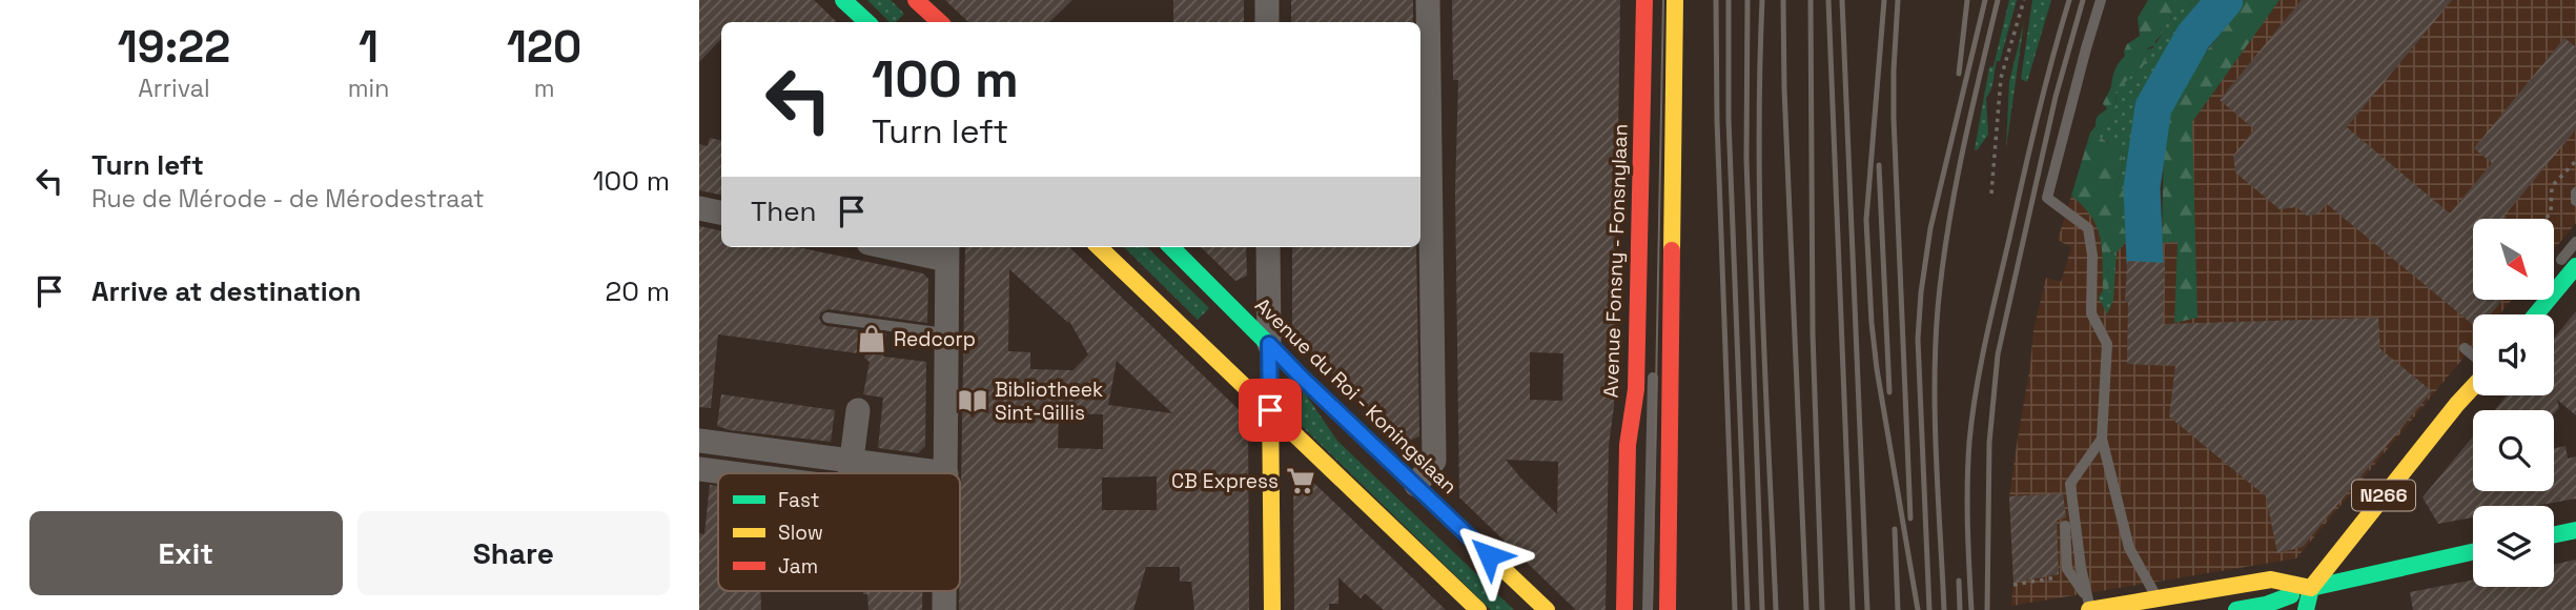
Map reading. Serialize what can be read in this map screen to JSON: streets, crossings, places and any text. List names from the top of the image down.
{
  "streets": {
    "main road": ["Avenue Fonsny - Fonsnylaan", "Avenue du Roi - Koningslaan", "N266"]
  },
  "places": {
    "shop": ["Redcorp"],
    "library": ["Bibliotheek Sint-Gillis"],
    "supermarket": ["CB Express"]
  },
  "legend": ["Fast", "Slow", "Jam"],
  "north": "bottom right",
  "page": {
    "eta": [
      "19:22",
      "Arrival",
      "1",
      "min",
      "120",
      "m"
    ],
    "turn": ["100 m", "Turn left"],
    "list": [
      {
        "name": "Turn left",
        "note": "Rue de Mérode - de Mérodestraat",
        "value": "100 m"
      },
      {
        "name": "Arrive at destination",
        "value": "20 m"
      }
    ],
    "then": "Then",
    "buttons": ["Exit", "Share"]
  }
}
